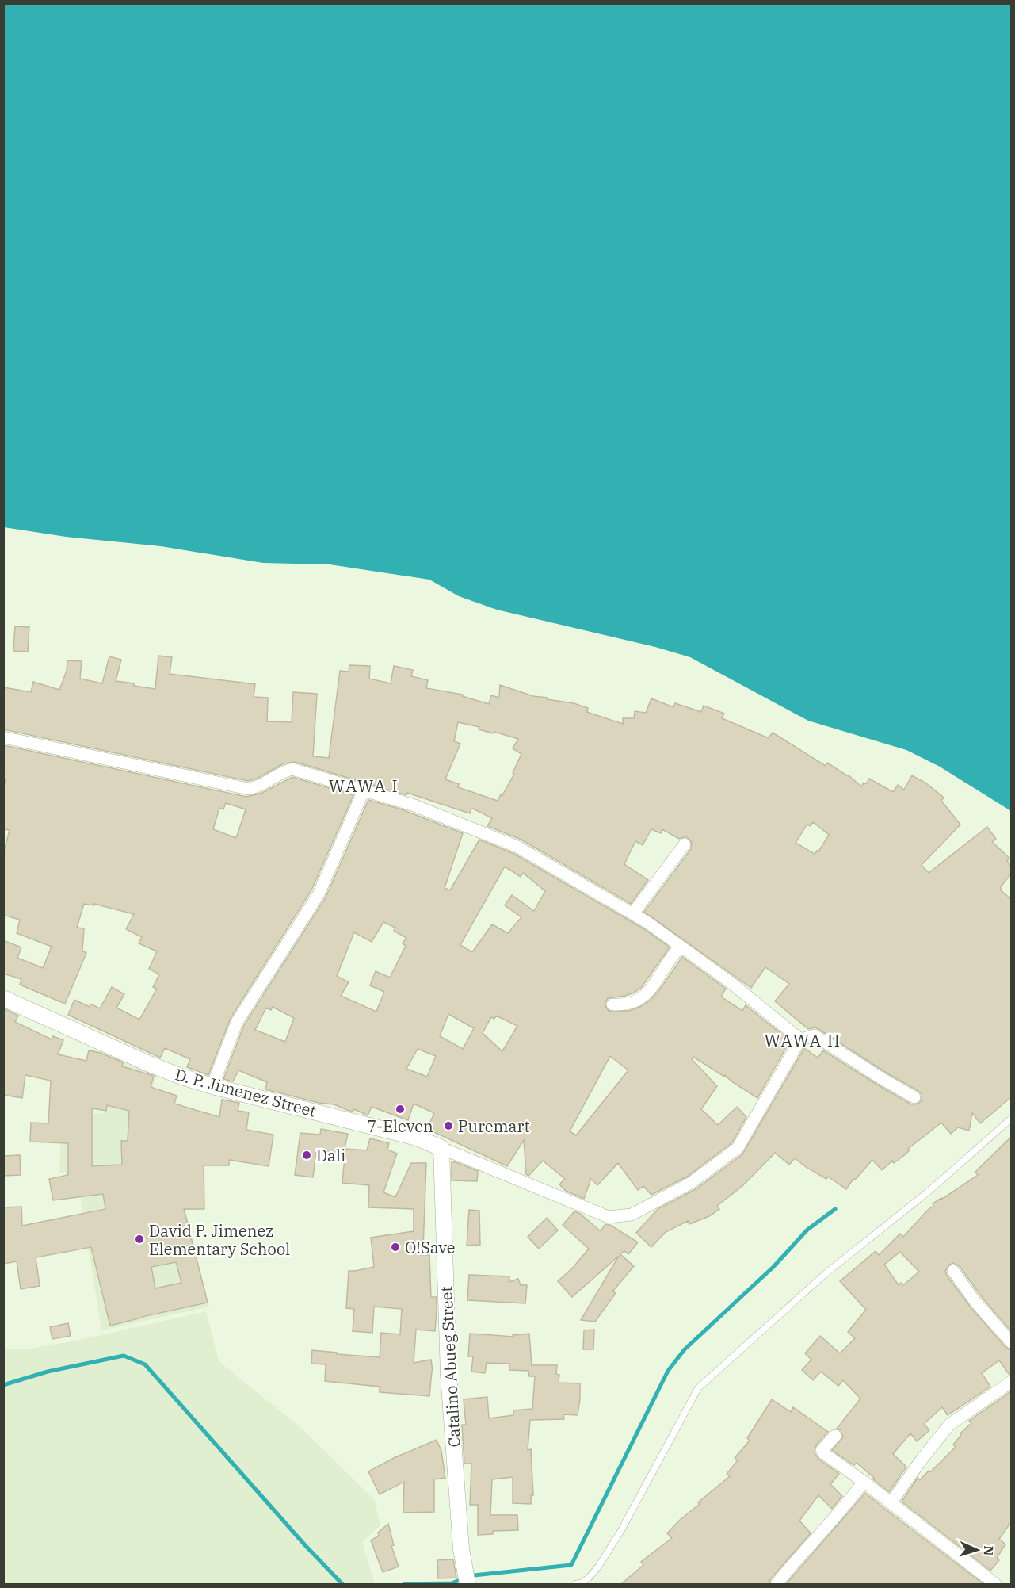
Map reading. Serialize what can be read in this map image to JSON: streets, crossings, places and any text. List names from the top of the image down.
{
  "streets": {
    "street": ["D. P. Jimenez Street", "Catalino Abueg Street"]
  },
  "crossings": [
    ["D. P. Jimenez Street", "Catalino Abueg Street"]
  ],
  "districts": ["WAWA I", "WAWA II"],
  "places": [
    "7-Eleven",
    "Puremart",
    "Dali",
    "David P. Jimenez Elementary School",
    "O!Save"
  ],
  "north": "right"
}
